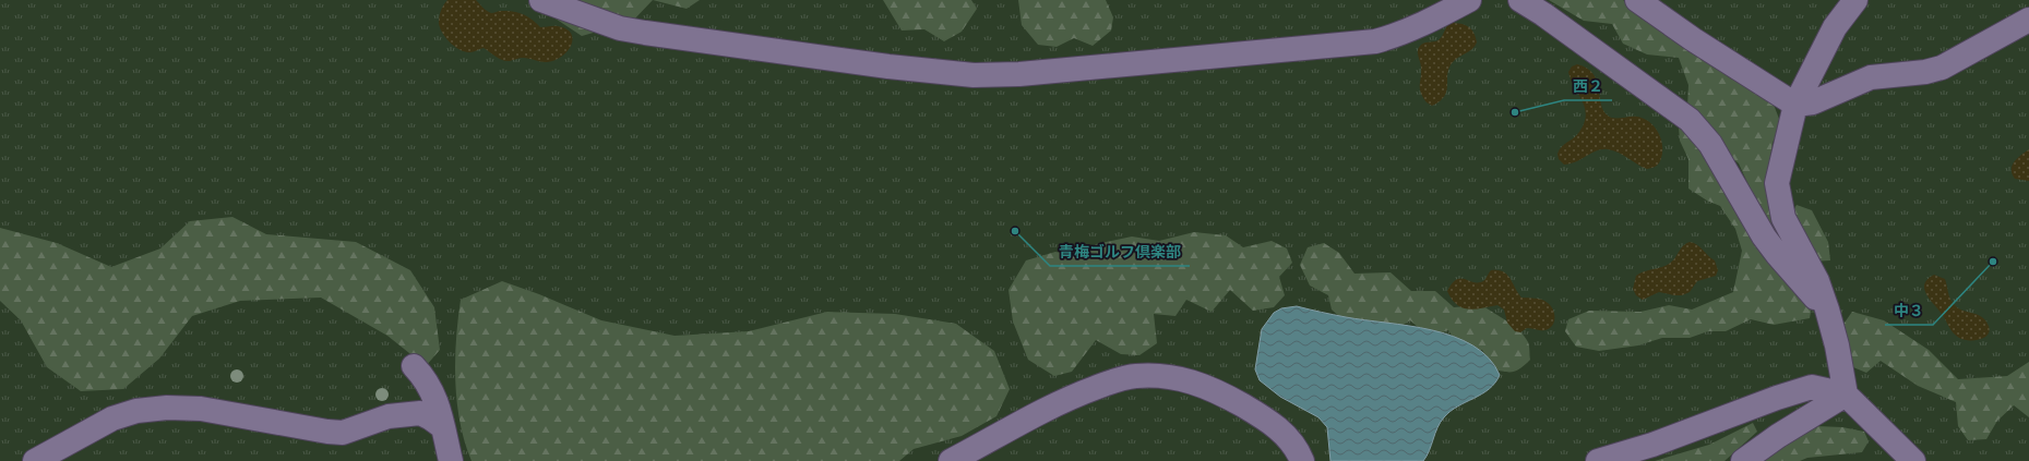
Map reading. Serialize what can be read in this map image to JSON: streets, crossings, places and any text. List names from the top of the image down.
{
  "places": ["西２", "青梅ゴルフ倶楽部", "中３"]
}
